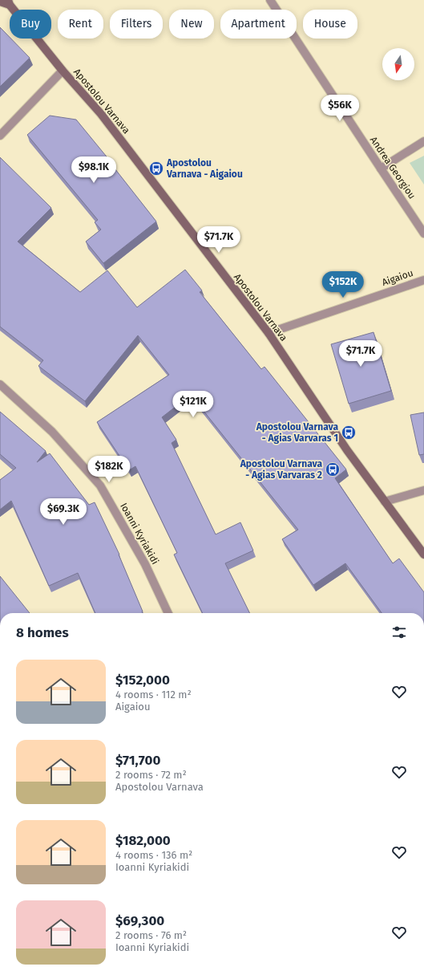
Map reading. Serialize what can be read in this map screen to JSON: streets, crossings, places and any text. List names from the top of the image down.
{
  "streets": {
    "main road": ["Apostolou Varnava"],
    "street": ["Andrea Georgiou", "Aigaiou", "Ioanni Kyriakidi"]
  },
  "crossings": [
    ["Apostolou Varnava", "Aigaiou"]
  ],
  "places": {
    "bus stop": ["Apostolou Varnava - Aigaiou", "Apostolou Varnava - Agias Varvaras 1", "Apostolou Varnava - Agias Varvaras 2"]
  },
  "north": "bottom",
  "page": {
    "chip": [
      "Buy",
      "Rent",
      "Filters",
      "New",
      "Apartment",
      "House"
    ],
    "price": [
      "$56K",
      "$98.1K",
      "$71.7K",
      "$152K",
      "$71.7K",
      "$121K",
      "$182K",
      "$69.3K"
    ],
    "heading": "8 homes",
    "list": [
      {
        "name": "$152,000",
        "note": "4 rooms · 112 m² · Aigaiou"
      },
      {
        "name": "$71,700",
        "note": "2 rooms · 72 m² · Apostolou Varnava"
      },
      {
        "name": "$182,000",
        "note": "4 rooms · 136 m² · Ioanni Kyriakidi"
      },
      {
        "name": "$69,300",
        "note": "2 rooms · 76 m² · Ioanni Kyriakidi"
      }
    ]
  }
}
